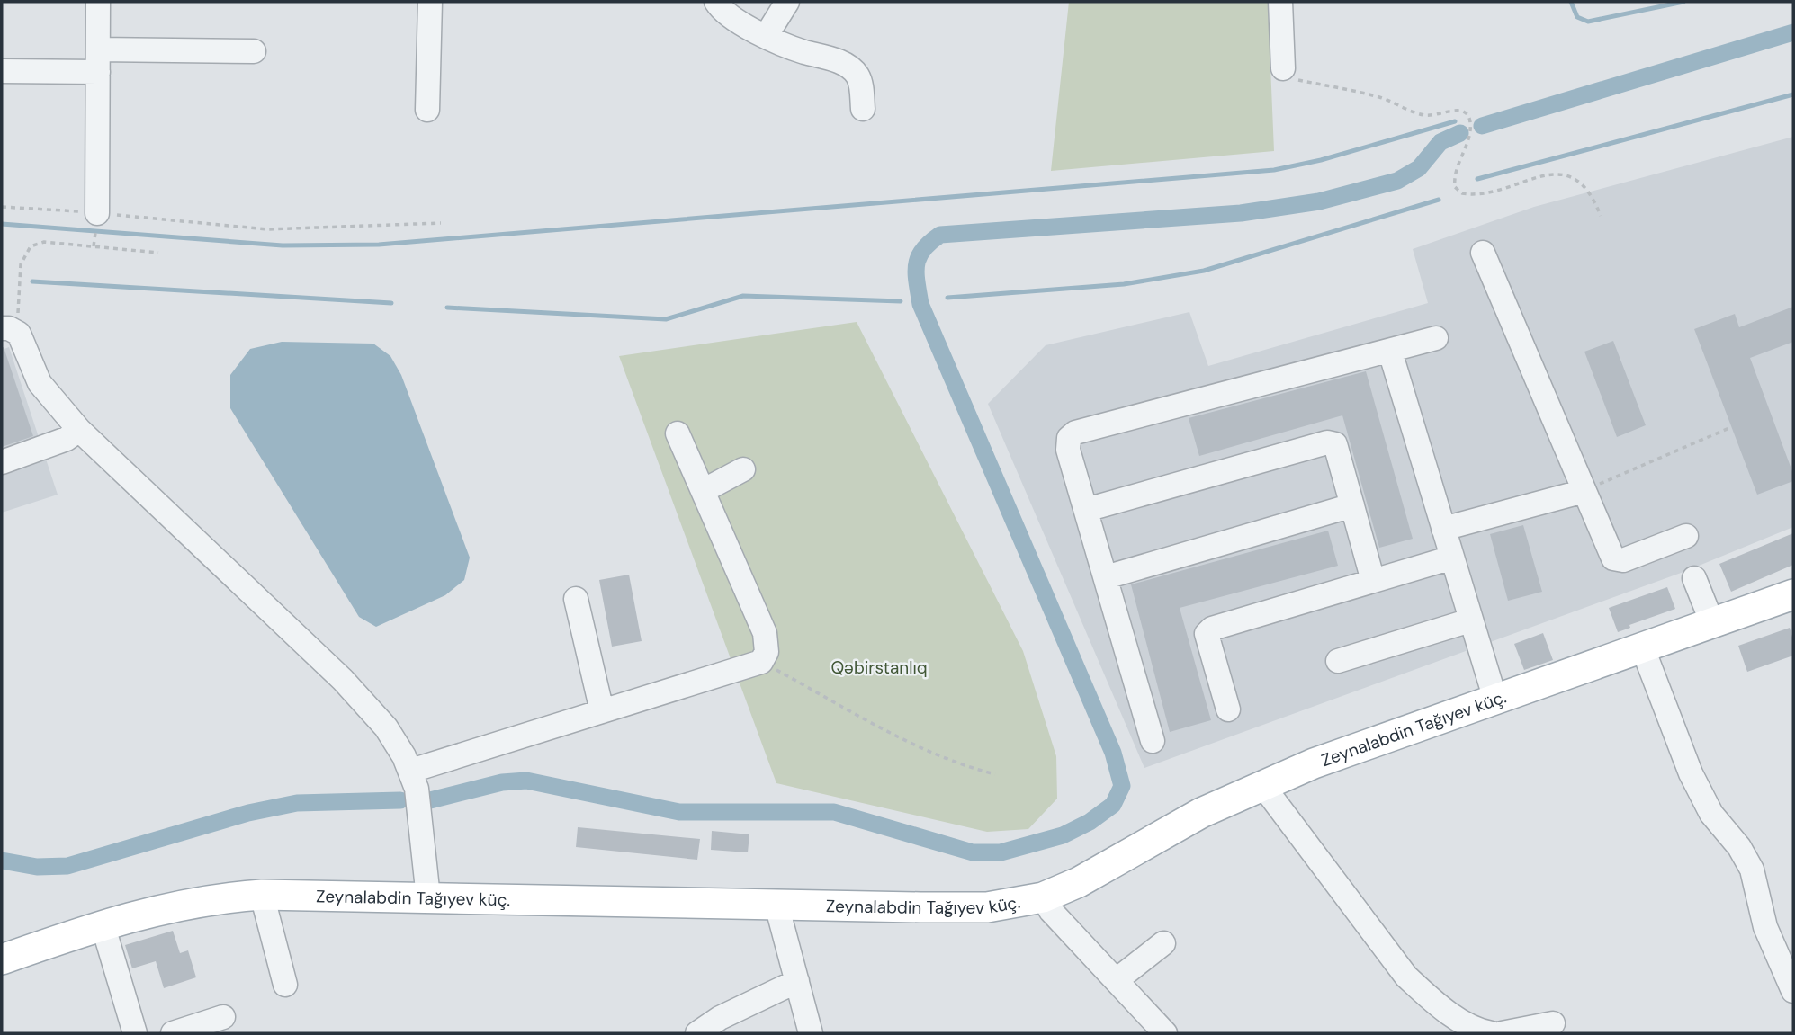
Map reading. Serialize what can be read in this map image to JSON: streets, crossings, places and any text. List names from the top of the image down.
{
  "streets": {
    "main road": ["Zeynalabdin Tağıyev küç."]
  },
  "parks": ["Qəbirstanlıq"]
}
